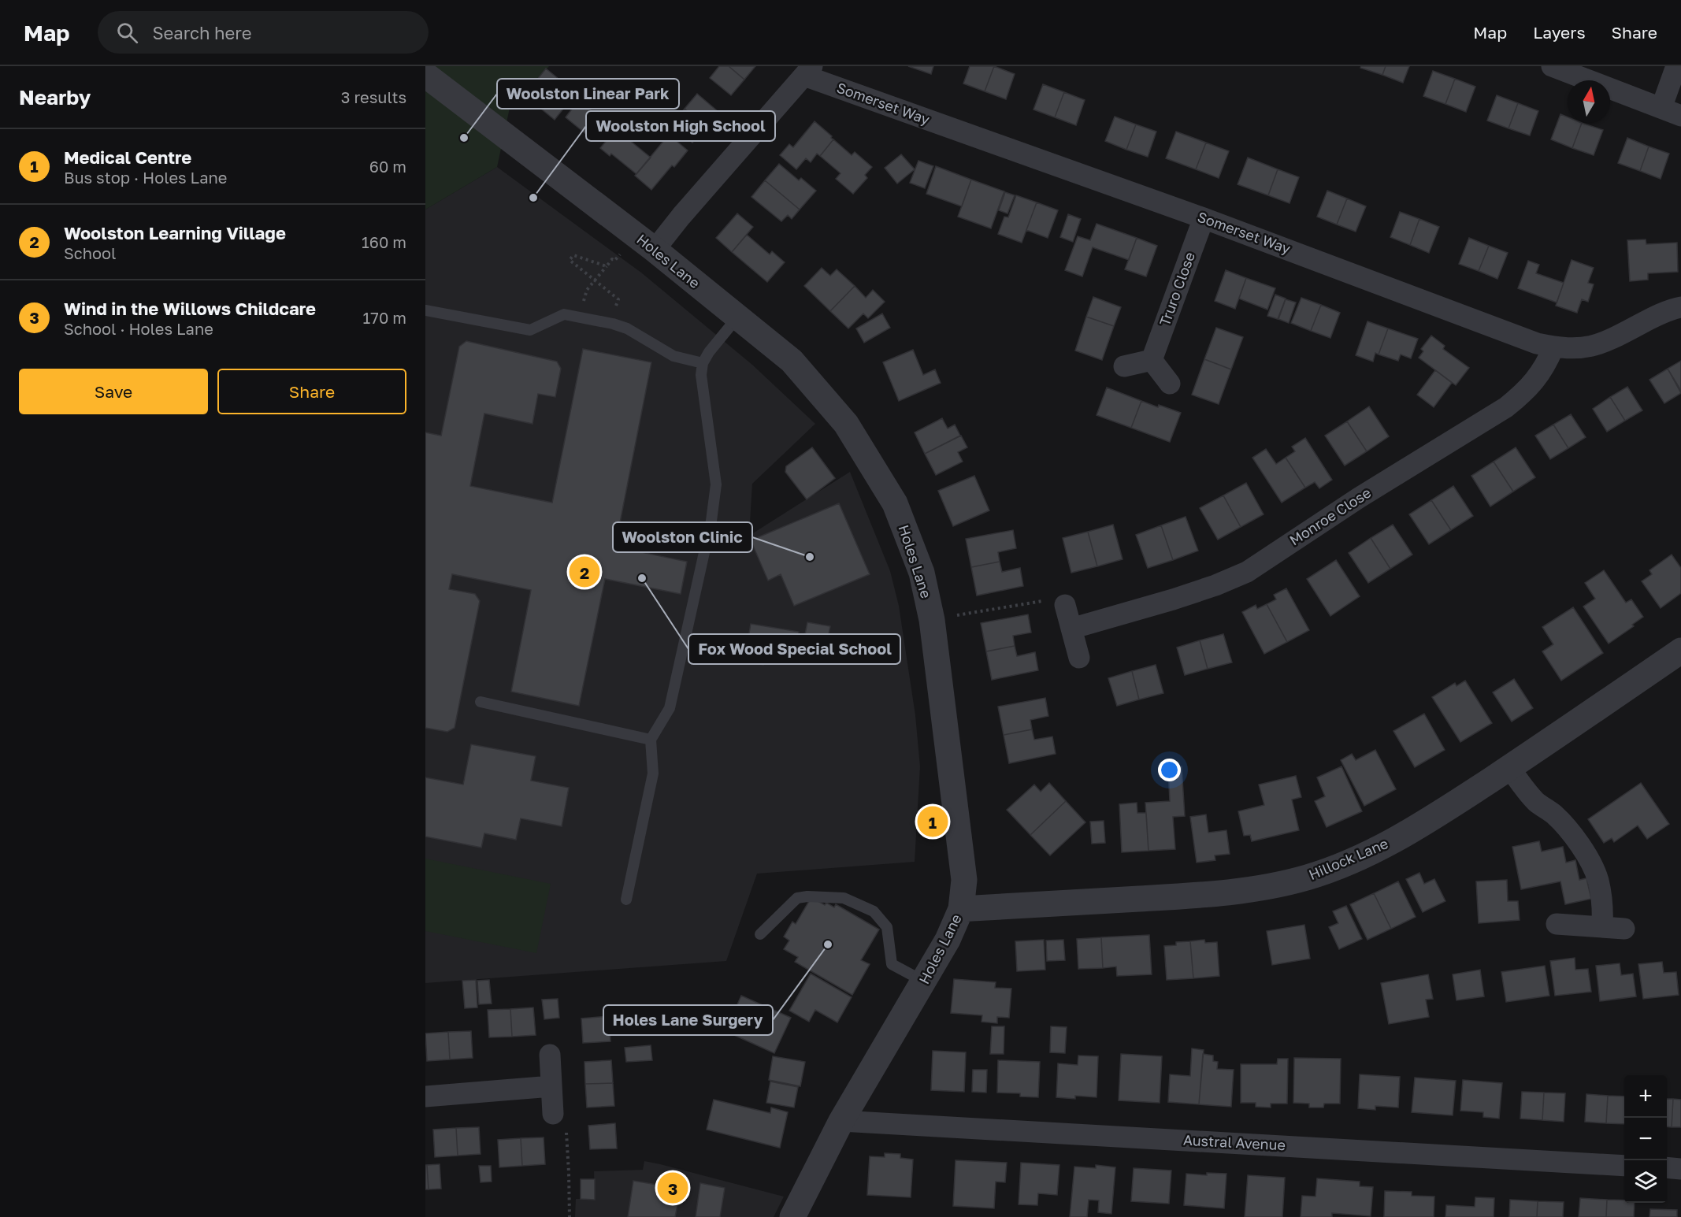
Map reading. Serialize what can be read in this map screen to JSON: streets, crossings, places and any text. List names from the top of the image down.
{
  "streets": {
    "street": [
      "Somerset Way",
      "Holes Lane",
      "Truro Close",
      "Monroe Close",
      "Hillock Lane",
      "Austral Avenue"
    ]
  },
  "crossings": [
    ["Somerset Way", "Truro Close"],
    ["Somerset Way", "Monroe Close"],
    ["Holes Lane", "Hillock Lane"],
    ["Holes Lane", "Austral Avenue"]
  ],
  "places": [
    "Woolston Linear Park",
    "Woolston High School",
    "Woolston Clinic",
    "Fox Wood Special School",
    "Holes Lane Surgery"
  ],
  "north": "top",
  "page": {
    "header": "Map",
    "search": "Search here",
    "nav": ["Map", "Layers", "Share"],
    "heading": ["Nearby", "3 results"],
    "list": [
      {
        "mark": "1",
        "name": "Medical Centre",
        "note": "Bus stop · Holes Lane",
        "value": "60 m"
      },
      {
        "mark": "2",
        "name": "Woolston Learning Village",
        "note": "School",
        "value": "160 m"
      },
      {
        "mark": "3",
        "name": "Wind in the Willows Childcare",
        "note": "School · Holes Lane",
        "value": "170 m"
      }
    ],
    "buttons": ["Save", "Share"],
    "pins": ["2", "1", "3"],
    "map_buttons": ["+", "−"]
  }
}
